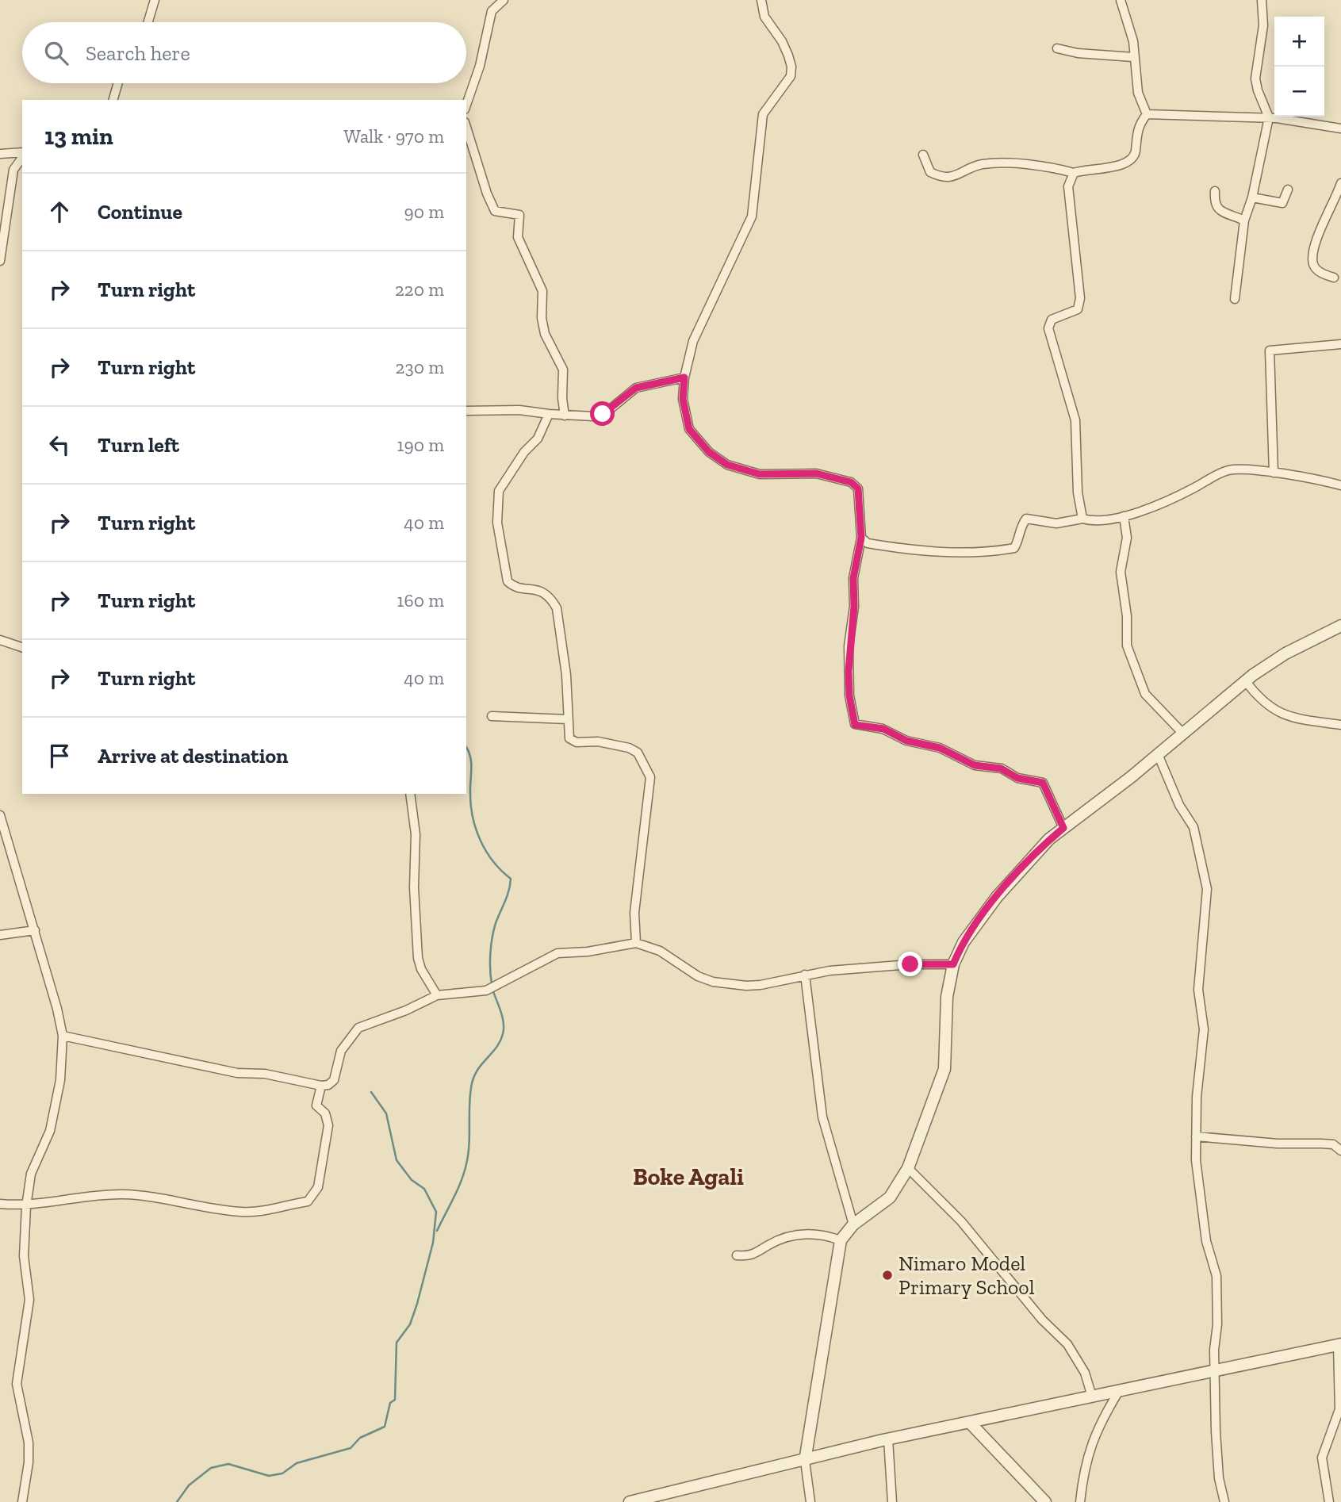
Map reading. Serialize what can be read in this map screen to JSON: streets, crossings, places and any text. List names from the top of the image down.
{
  "districts": ["Boke Agali"],
  "places": ["Nimaro Model Primary School"],
  "page": {
    "map_buttons": ["+", "−"],
    "search": "Search here",
    "heading": ["13 min", "Walk · 970 m"],
    "list": [
      ["Continue", "90 m"],
      ["Turn right", "220 m"],
      ["Turn right", "230 m"],
      ["Turn left", "190 m"],
      ["Turn right", "40 m"],
      ["Turn right", "160 m"],
      ["Turn right", "40 m"],
      "Arrive at destination"
    ]
  }
}
